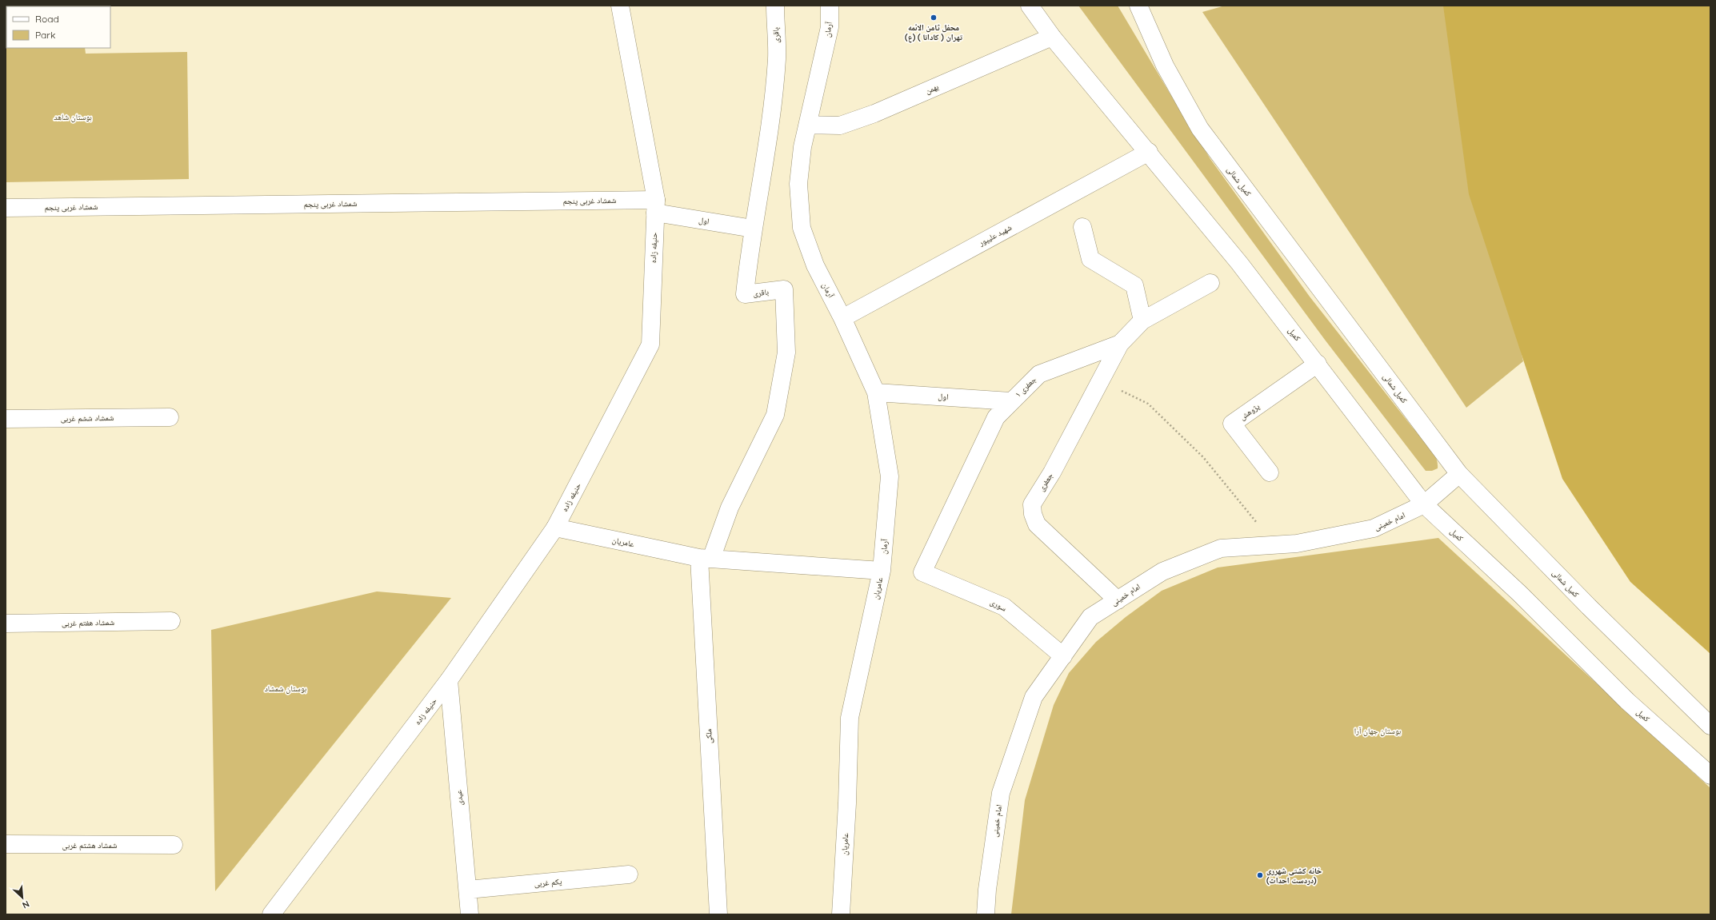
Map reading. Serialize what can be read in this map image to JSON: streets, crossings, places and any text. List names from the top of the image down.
{
  "streets": {
    "street": [
      "آرمان",
      "باقری",
      "بهمن",
      "کمیل شمالی",
      "شمشاد غربی پنجم",
      "اول",
      "شهید علیپور",
      "حنیفه زاده",
      "کمیل",
      "جعفری ۱",
      "پژوهش",
      "شمشاد ششم غربی",
      "جعفری",
      "امام خمینی",
      "عامریان",
      "سوری",
      "شمشاد هفتم غربی",
      "ملکی",
      "عیدی",
      "شمشاد هشتم غربی",
      "یکم غربی"
    ]
  },
  "crossings": [
    ["آرمان", "بهمن"],
    ["آرمان", "اول"],
    ["آرمان", "شهید علیپور"],
    ["آرمان", "عامریان"],
    ["باقری", "اول"],
    ["باقری", "عامریان"],
    ["باقری", "ملکی"],
    ["کمیل شمالی", "امام خمینی"],
    ["شمشاد غربی پنجم", "اول"],
    ["شمشاد غربی پنجم", "حنیفه زاده"],
    ["اول", "حنیفه زاده"],
    ["اول", "جعفری ۱"],
    ["شهید علیپور", "کمیل"],
    ["حنیفه زاده", "عامریان"],
    ["حنیفه زاده", "عیدی"],
    ["کمیل", "پژوهش"],
    ["کمیل", "امام خمینی"],
    ["جعفری ۱", "جعفری"],
    ["جعفری ۱", "سوری"],
    ["جعفری", "امام خمینی"],
    ["امام خمینی", "سوری"],
    ["عامریان", "ملکی"],
    ["عیدی", "یکم غربی"]
  ],
  "parks": ["بوستان شاهد", "بوستان شمشاد", "بوستان جهان آرا"],
  "places": ["محفل ثامن الائمه (ع) تهران ( کادانا )", "خانه کشتی شهرری (دردست احداث)"],
  "legend": ["Road", "Park"],
  "north": "bottom right"
}
